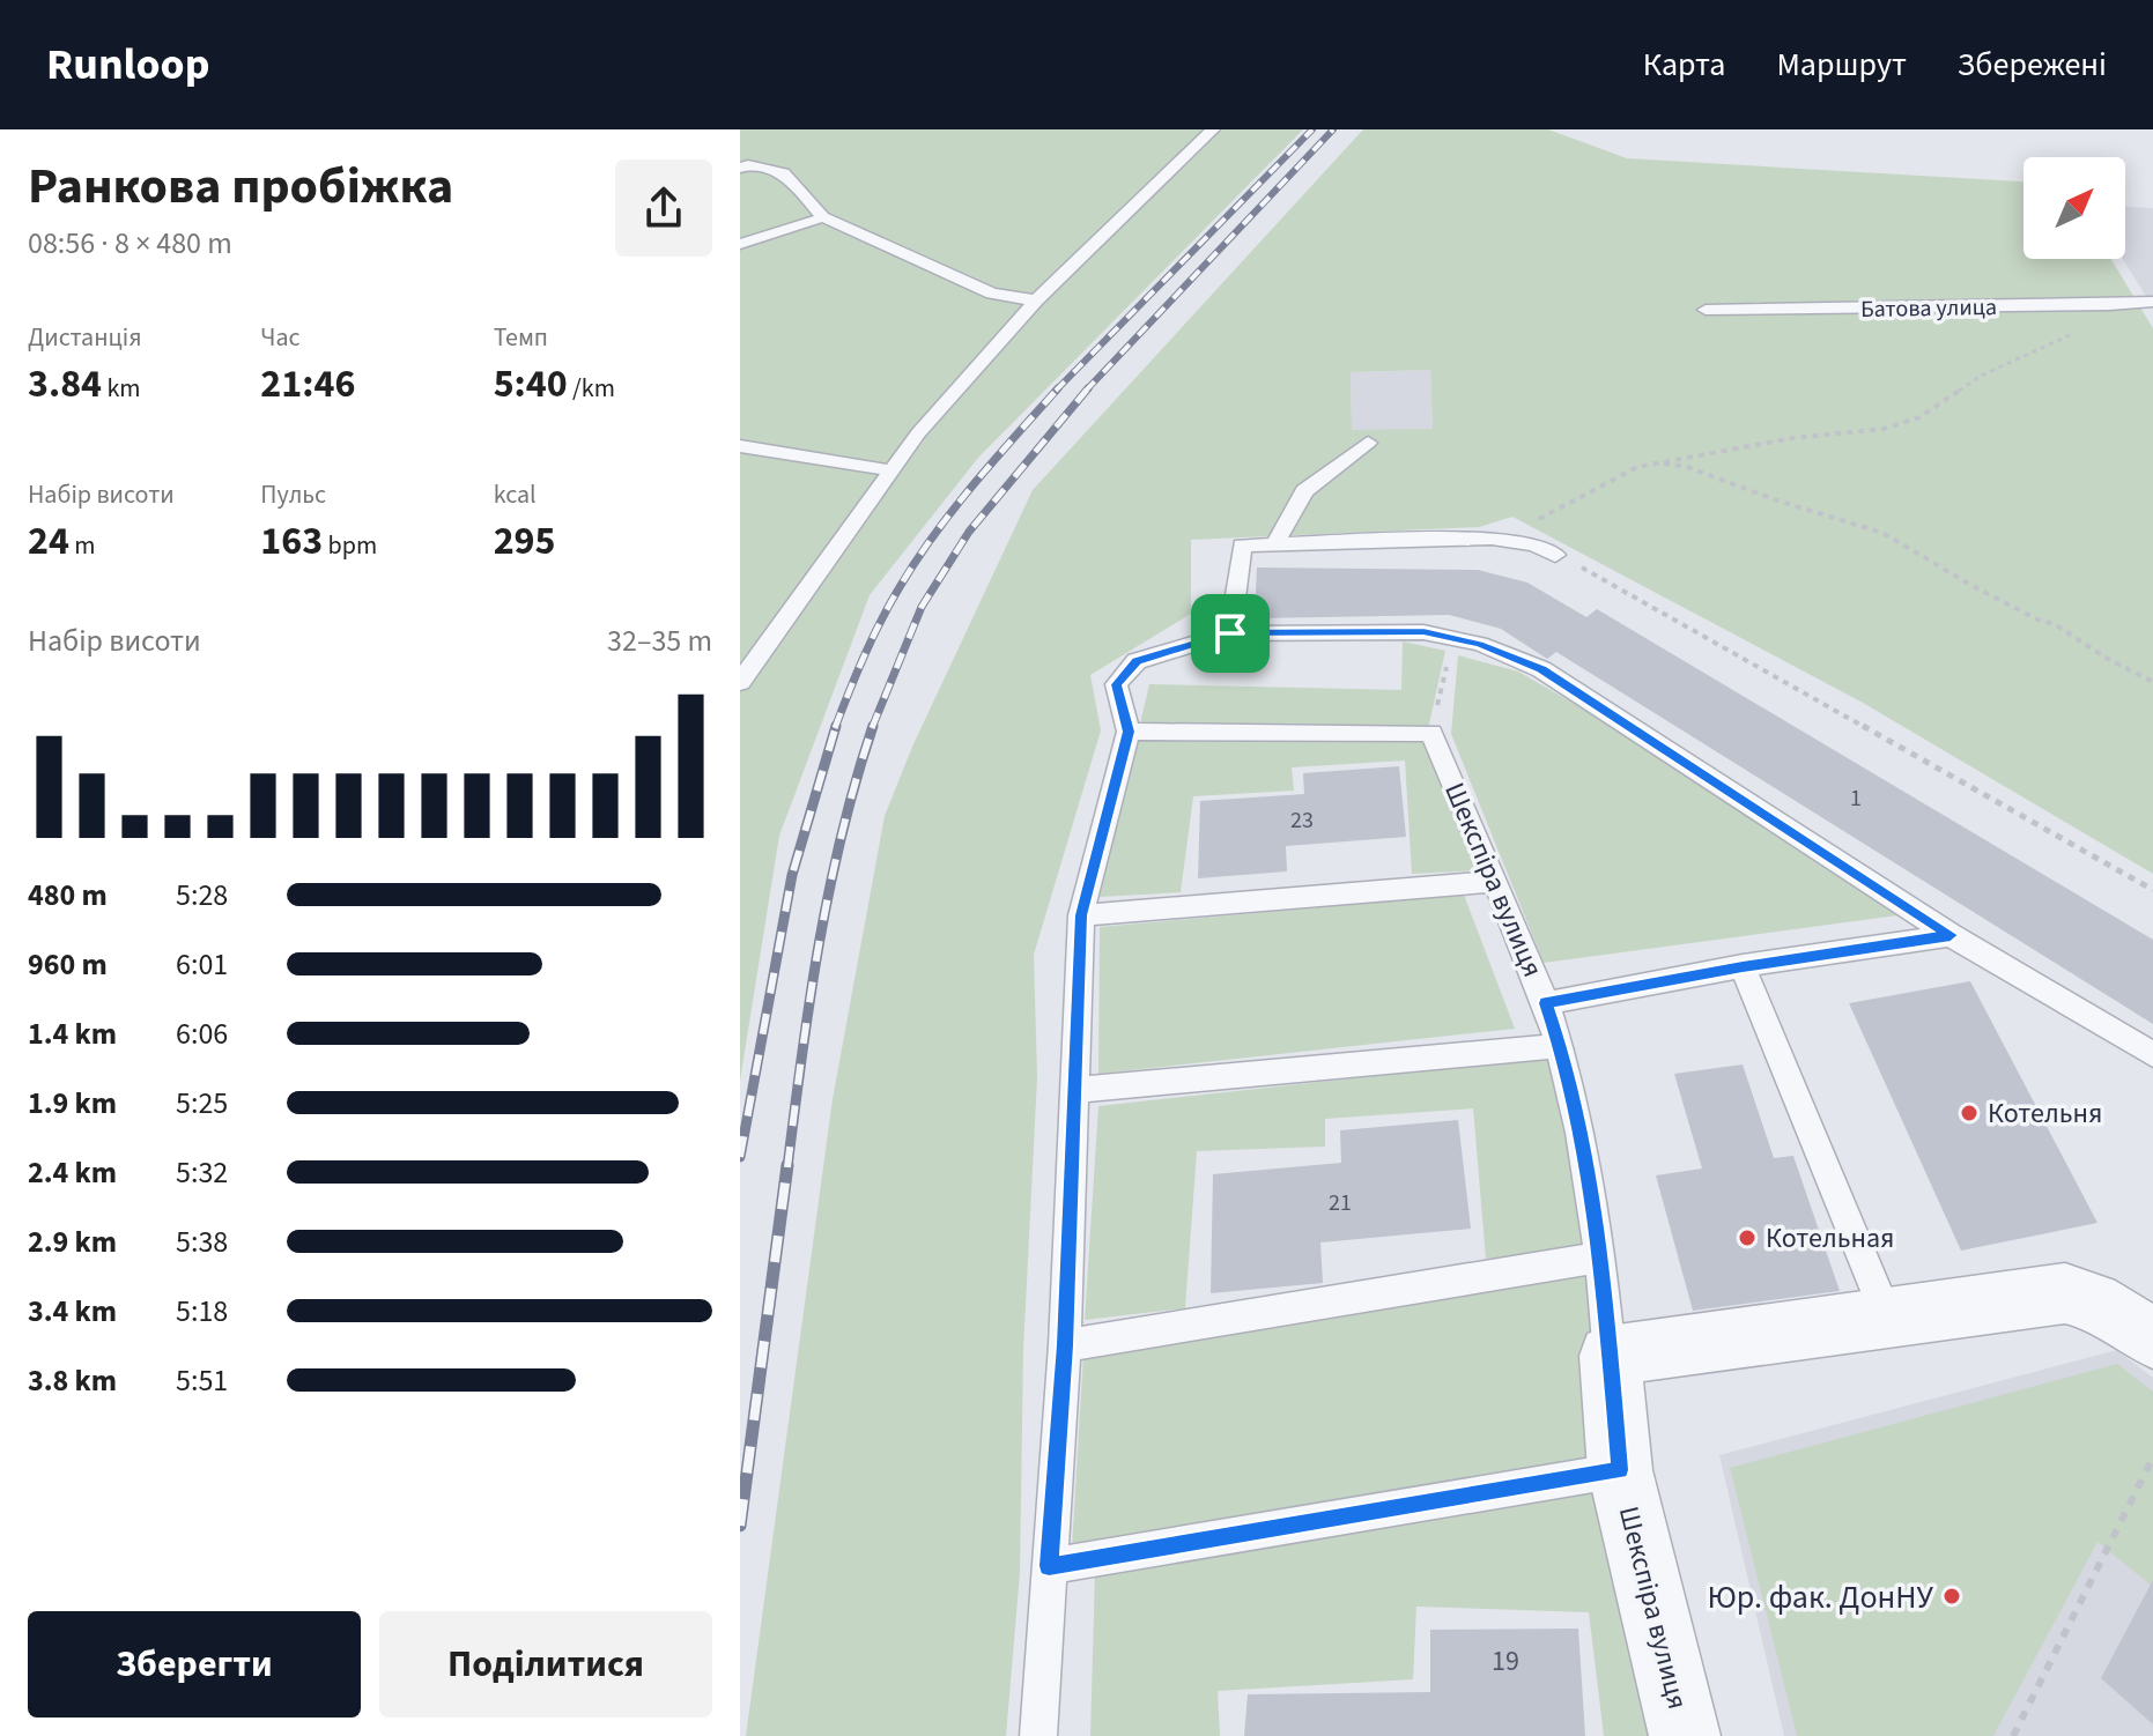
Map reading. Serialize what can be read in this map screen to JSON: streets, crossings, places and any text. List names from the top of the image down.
{
  "streets": {
    "street": ["Шекспіра вулиця"],
    "lane": ["Батова улица"]
  },
  "places": ["Котельня", "Котельная", "Юр. фак. ДонНУ"],
  "house_numbers": [
    "1",
    "23",
    "21",
    "19"
  ],
  "north": "top right",
  "page": {
    "header": "Runloop",
    "nav": ["Карта", "Маршрут", "Збережені"],
    "heading": ["Ранкова пробіжка", "08:56 · 8 × 480 m"],
    "stats": [
      ["Дистанція", "3.84 km"],
      ["Час", "21:46"],
      ["Темп", "5:40 /km"],
      ["Набір висоти", "24 m"],
      ["Пульс", "163 bpm"],
      ["kcal", "295"]
    ],
    "chart": ["Набір висоти", "32–35 m"],
    "list": [
      {
        "name": "480 m",
        "note": "5:28"
      },
      {
        "name": "960 m",
        "note": "6:01"
      },
      {
        "name": "1.4 km",
        "note": "6:06"
      },
      {
        "name": "1.9 km",
        "note": "5:25"
      },
      {
        "name": "2.4 km",
        "note": "5:32"
      },
      {
        "name": "2.9 km",
        "note": "5:38"
      },
      {
        "name": "3.4 km",
        "note": "5:18"
      },
      {
        "name": "3.8 km",
        "note": "5:51"
      }
    ],
    "buttons": ["Зберегти", "Поділитися"]
  }
}
